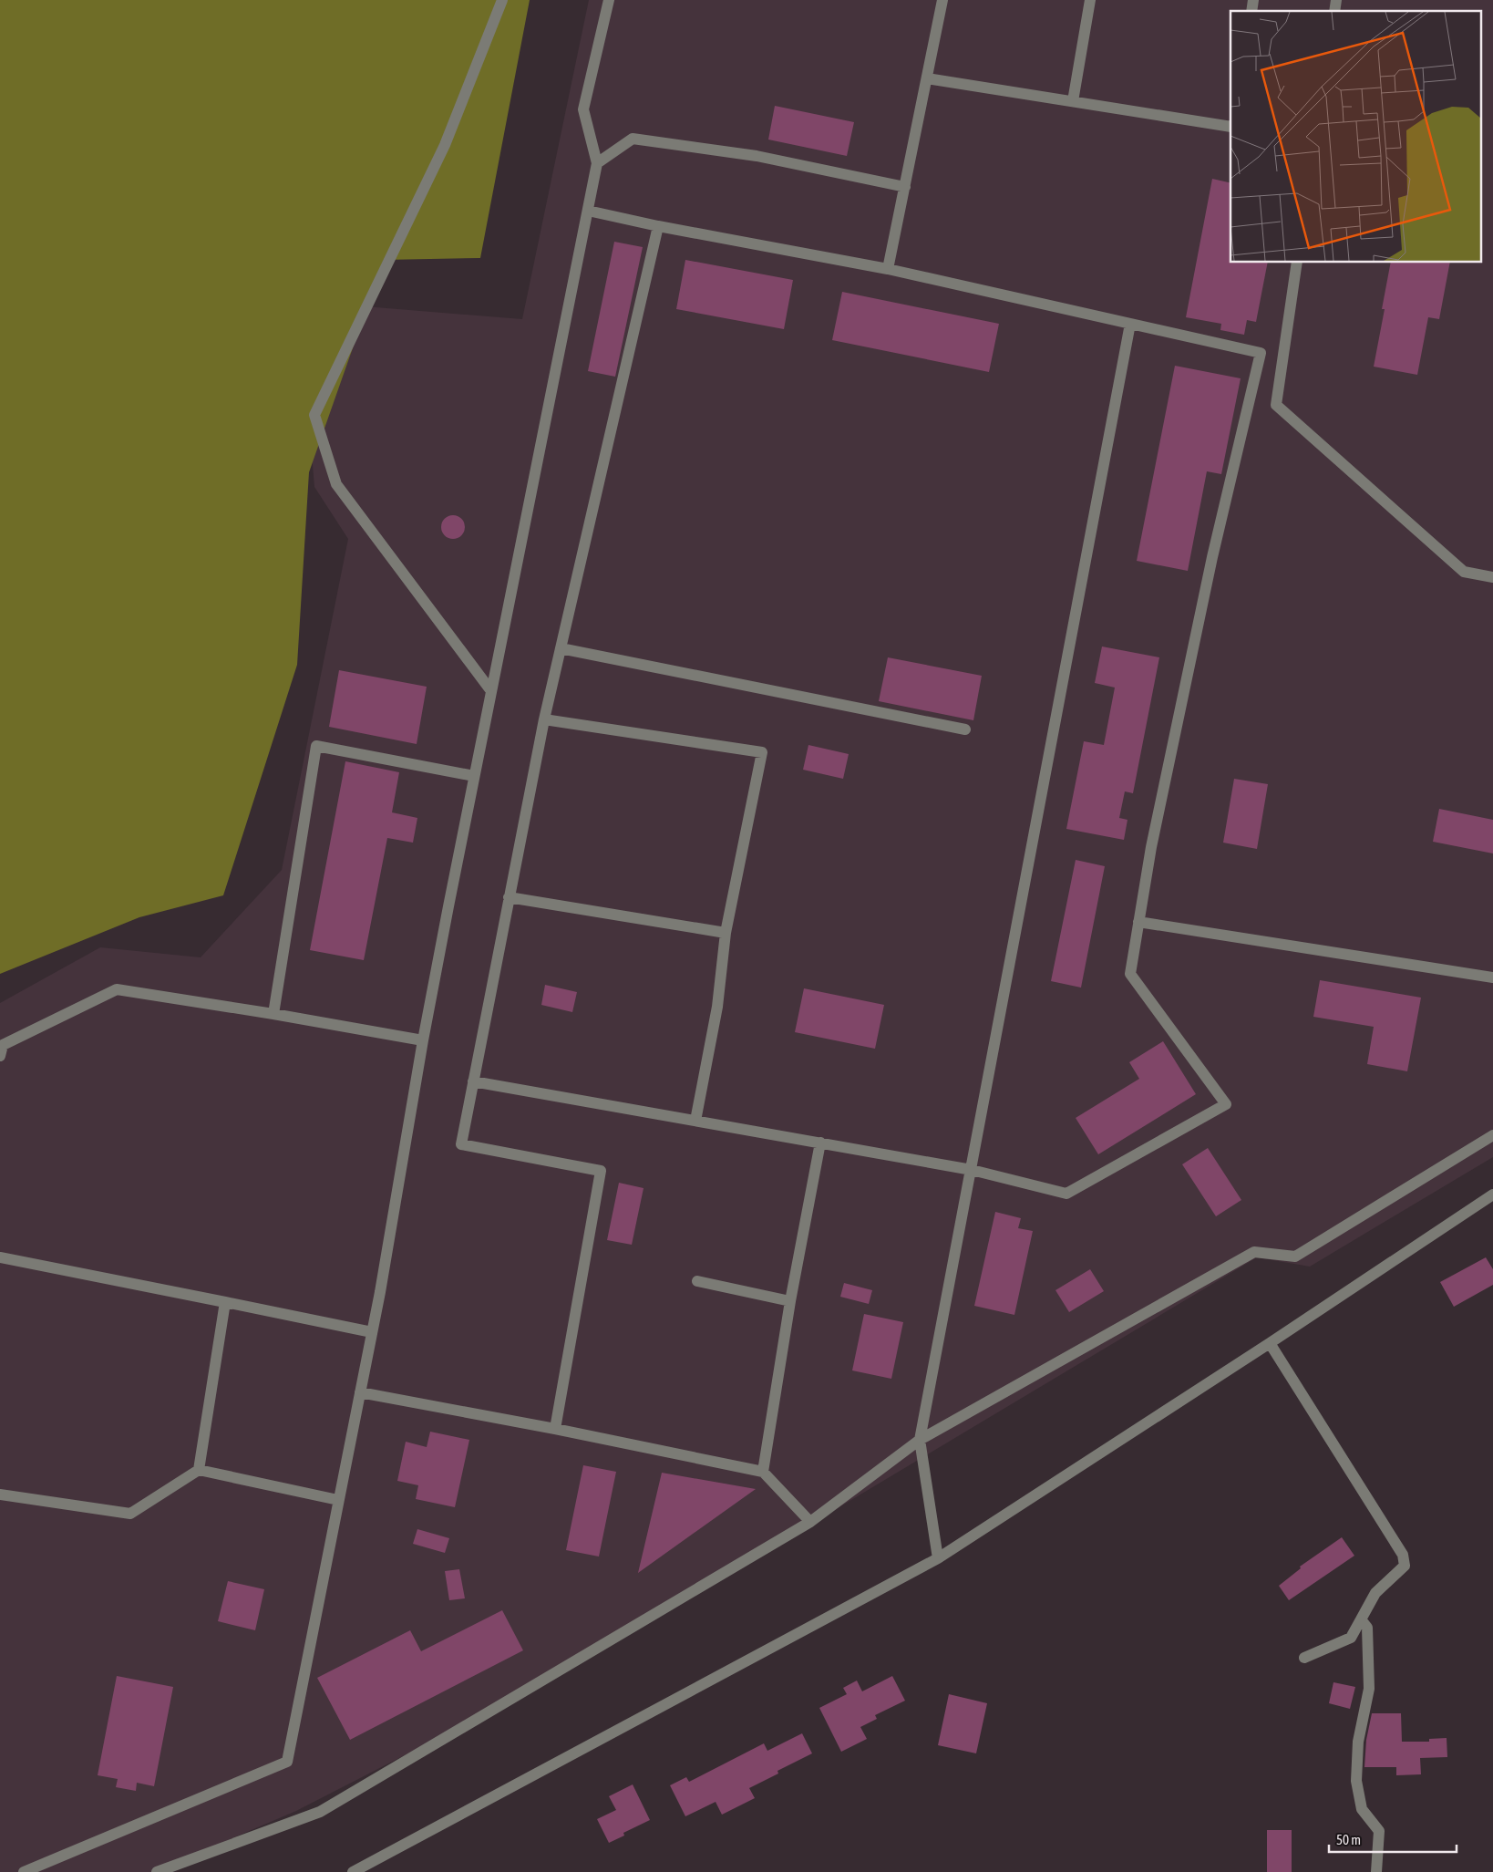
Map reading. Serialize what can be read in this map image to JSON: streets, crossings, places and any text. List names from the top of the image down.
{
  "scale_bar": "50 m"
}
